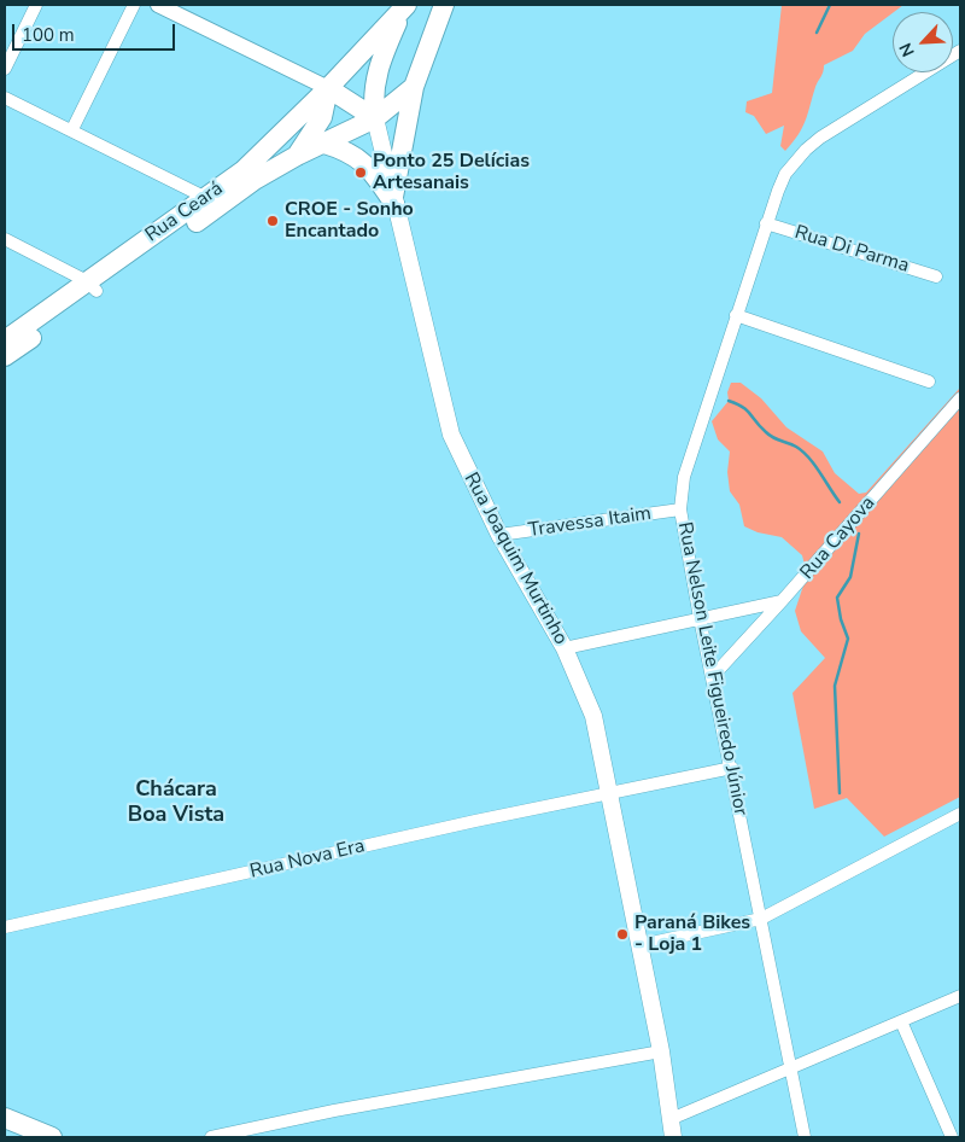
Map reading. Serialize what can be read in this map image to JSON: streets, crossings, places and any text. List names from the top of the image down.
{
  "streets": {
    "main road": ["Rua Ceará", "Rua Joaquim Murtinho"],
    "street": [
      "Rua Di Parma",
      "Travessa Itaim",
      "Rua Cayova",
      "Rua Nelson Leite Figueiredo Júnior",
      "Rua Nova Era"
    ]
  },
  "crossings": [
    ["Rua Ceará", "Rua Joaquim Murtinho"],
    ["Rua Di Parma", "Rua Nelson Leite Figueiredo Júnior"],
    ["Travessa Itaim", "Rua Joaquim Murtinho"],
    ["Travessa Itaim", "Rua Nelson Leite Figueiredo Júnior"],
    ["Rua Cayova", "Rua Nelson Leite Figueiredo Júnior"],
    ["Rua Joaquim Murtinho", "Rua Nova Era"],
    ["Rua Nelson Leite Figueiredo Júnior", "Rua Nova Era"]
  ],
  "districts": ["Chácara Boa Vista"],
  "places": ["Ponto 25 Delícias Artesanais", "CROE - Sonho Encantado", "Paraná Bikes - Loja 1"],
  "scale_bar": "100 m",
  "north": "bottom left"
}
